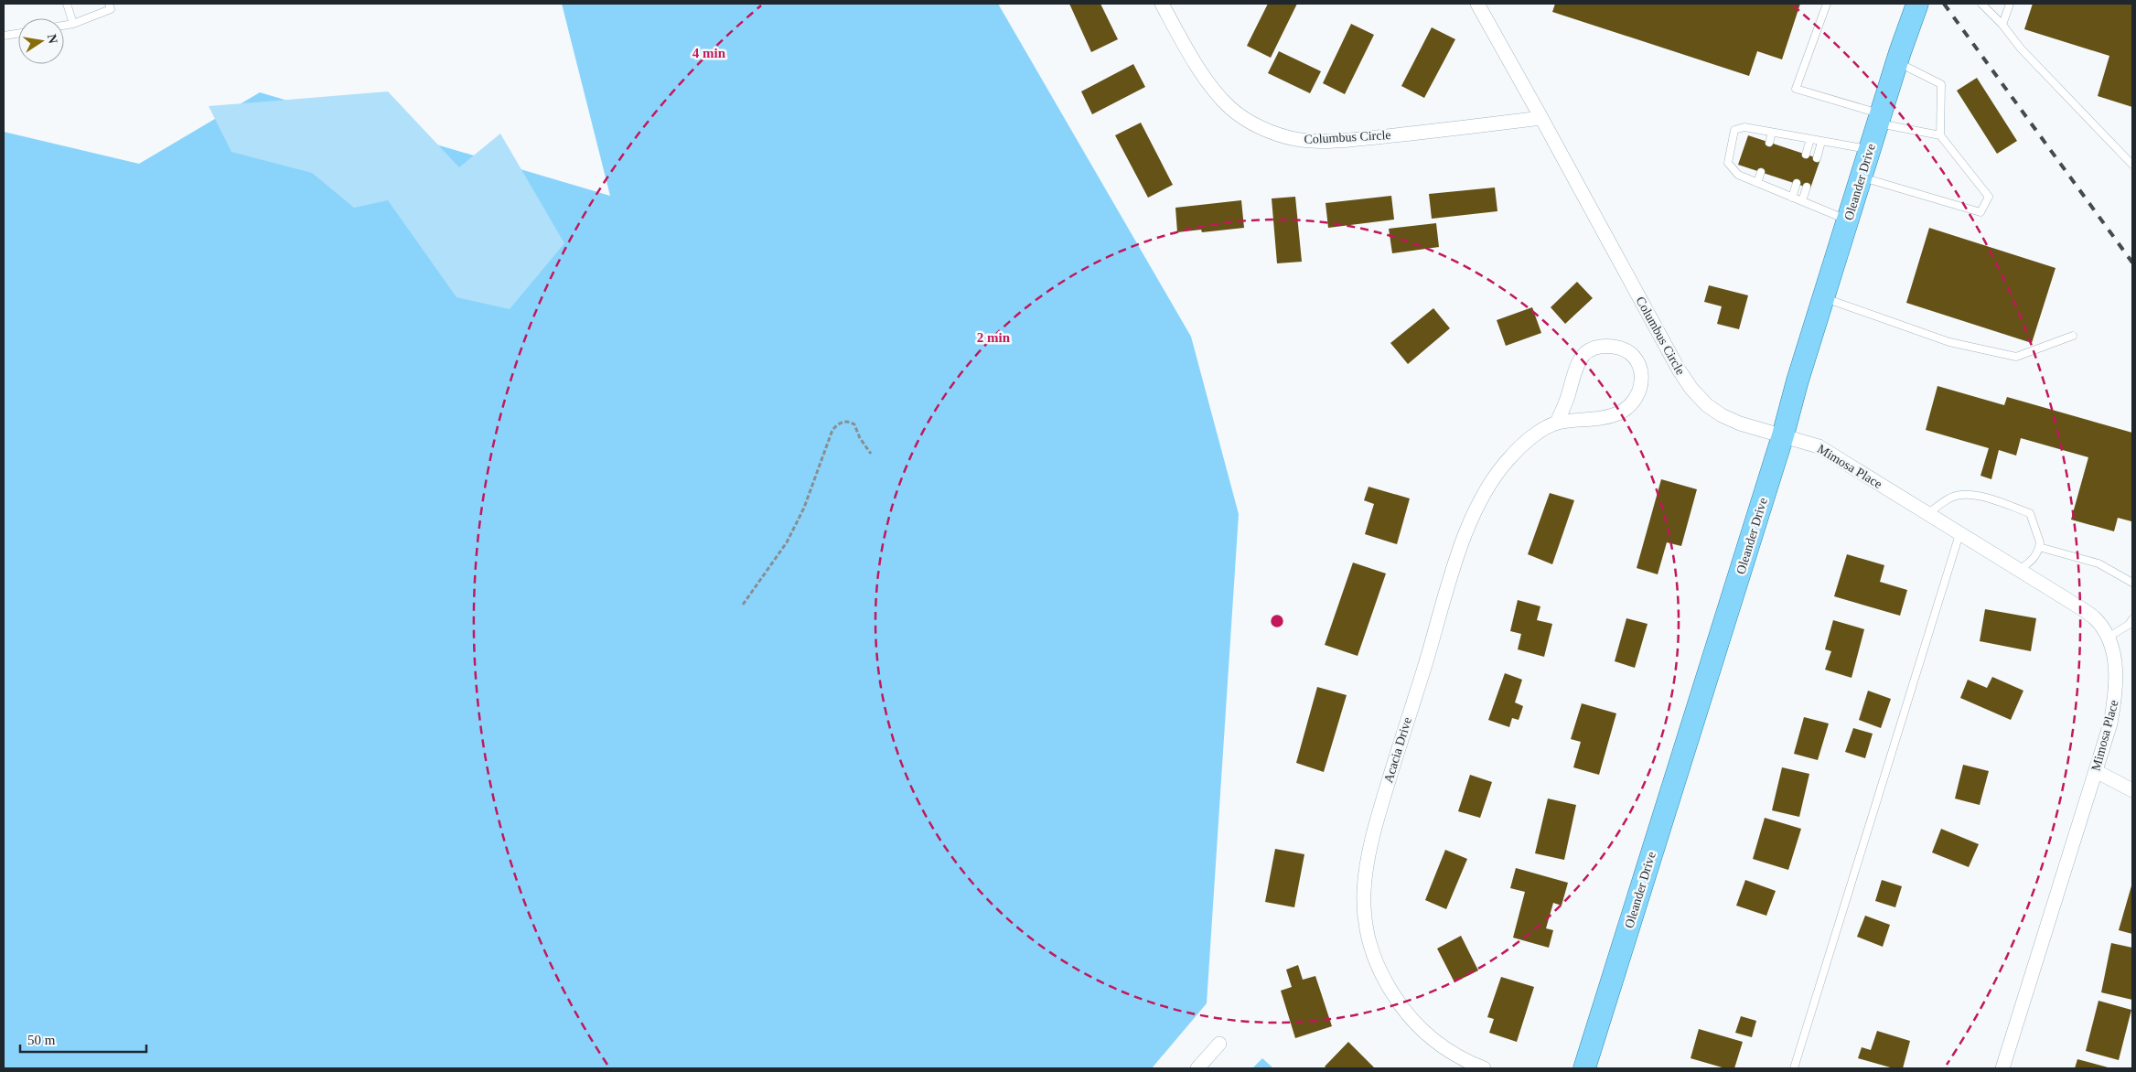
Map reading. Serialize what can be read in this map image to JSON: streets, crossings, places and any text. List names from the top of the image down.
{
  "streets": {
    "main road": ["Oleander Drive"],
    "street": ["Columbus Circle", "Mimosa Place", "Acacia Drive"]
  },
  "crossings": [
    ["Columbus Circle", "Oleander Drive"],
    ["Columbus Circle", "Mimosa Place"],
    ["Oleander Drive", "Mimosa Place"]
  ],
  "scale_bar": "50 m",
  "north": "right",
  "rings": ["4 min", "2 min"]
}
